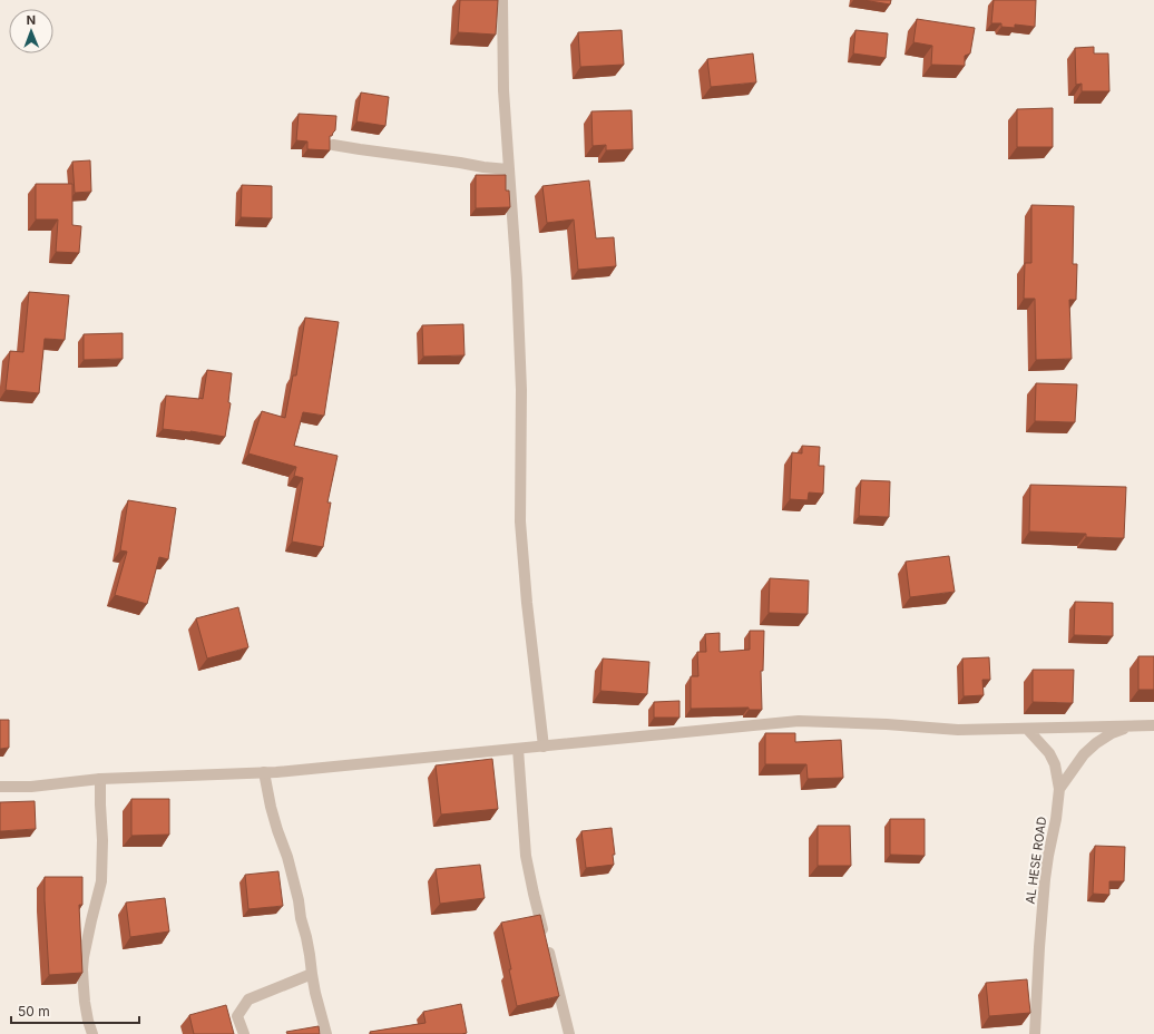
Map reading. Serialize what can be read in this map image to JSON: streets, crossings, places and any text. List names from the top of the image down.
{
  "streets": {
    "street": ["AL HESE ROAD"]
  },
  "scale_bar": "50 m",
  "north": "top"
}
